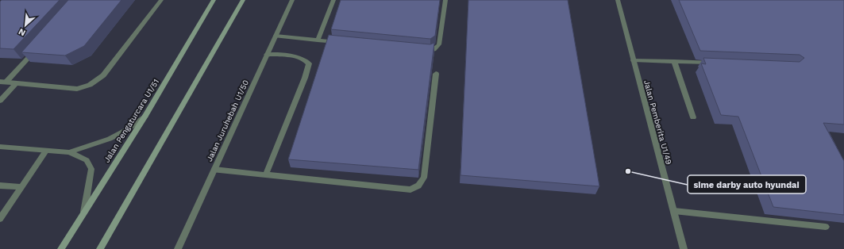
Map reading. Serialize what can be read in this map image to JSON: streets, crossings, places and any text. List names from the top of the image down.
{
  "streets": {
    "main road": ["Jalan Pengaturcara U1/51"],
    "street": ["Jalan Juruhebah U1/50", "Jalan Pemberita U1/49"]
  },
  "places": ["sime darby auto hyundai"],
  "north": "bottom left"
}
